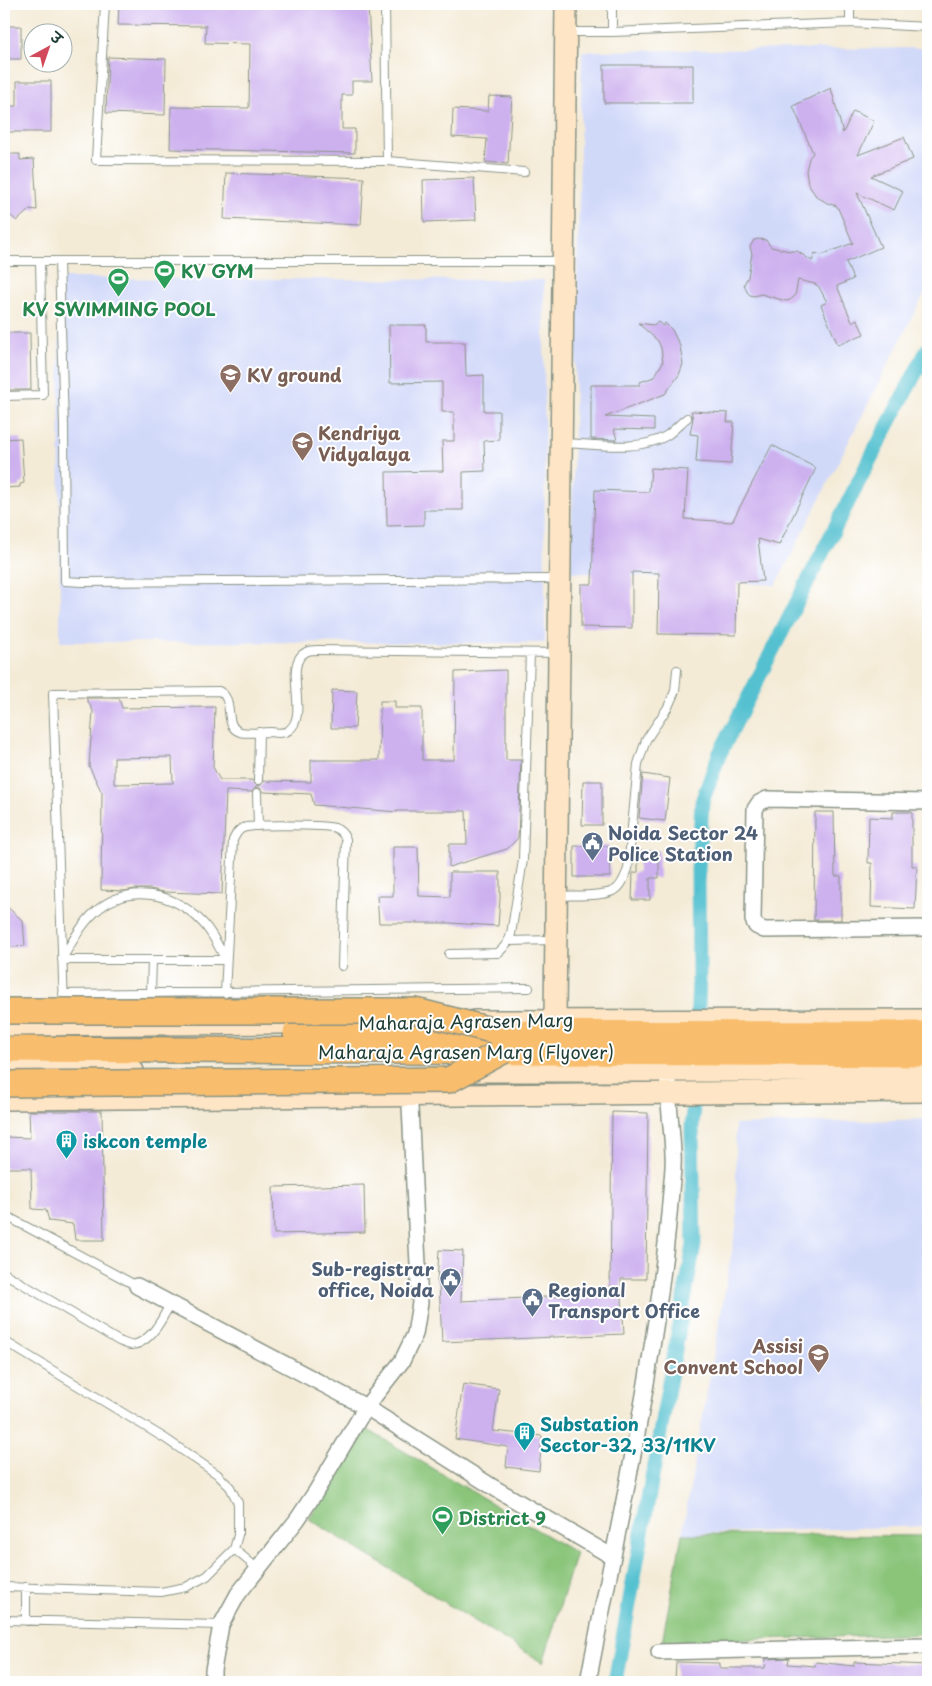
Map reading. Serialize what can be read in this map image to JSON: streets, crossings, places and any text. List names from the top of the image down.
{
  "streets": {
    "main road": ["Maharaja Agrasen Marg (Flyover)"],
    "street": ["Maharaja Agrasen Marg"]
  },
  "places": {
    "sports": ["KV GYM", "KV SWIMMING POOL", "District 9"],
    "school or university": ["KV ground", "Kendriya Vidyalaya", "Assisi Convent School"],
    "public building": ["Noida Sector 24 Police Station", "Sub-registrar office, Noida", "Regional Transport Office"],
    "building": ["iskcon temple", "Substation Sector-32, 33/11KV"]
  },
  "north": "top right"
}
